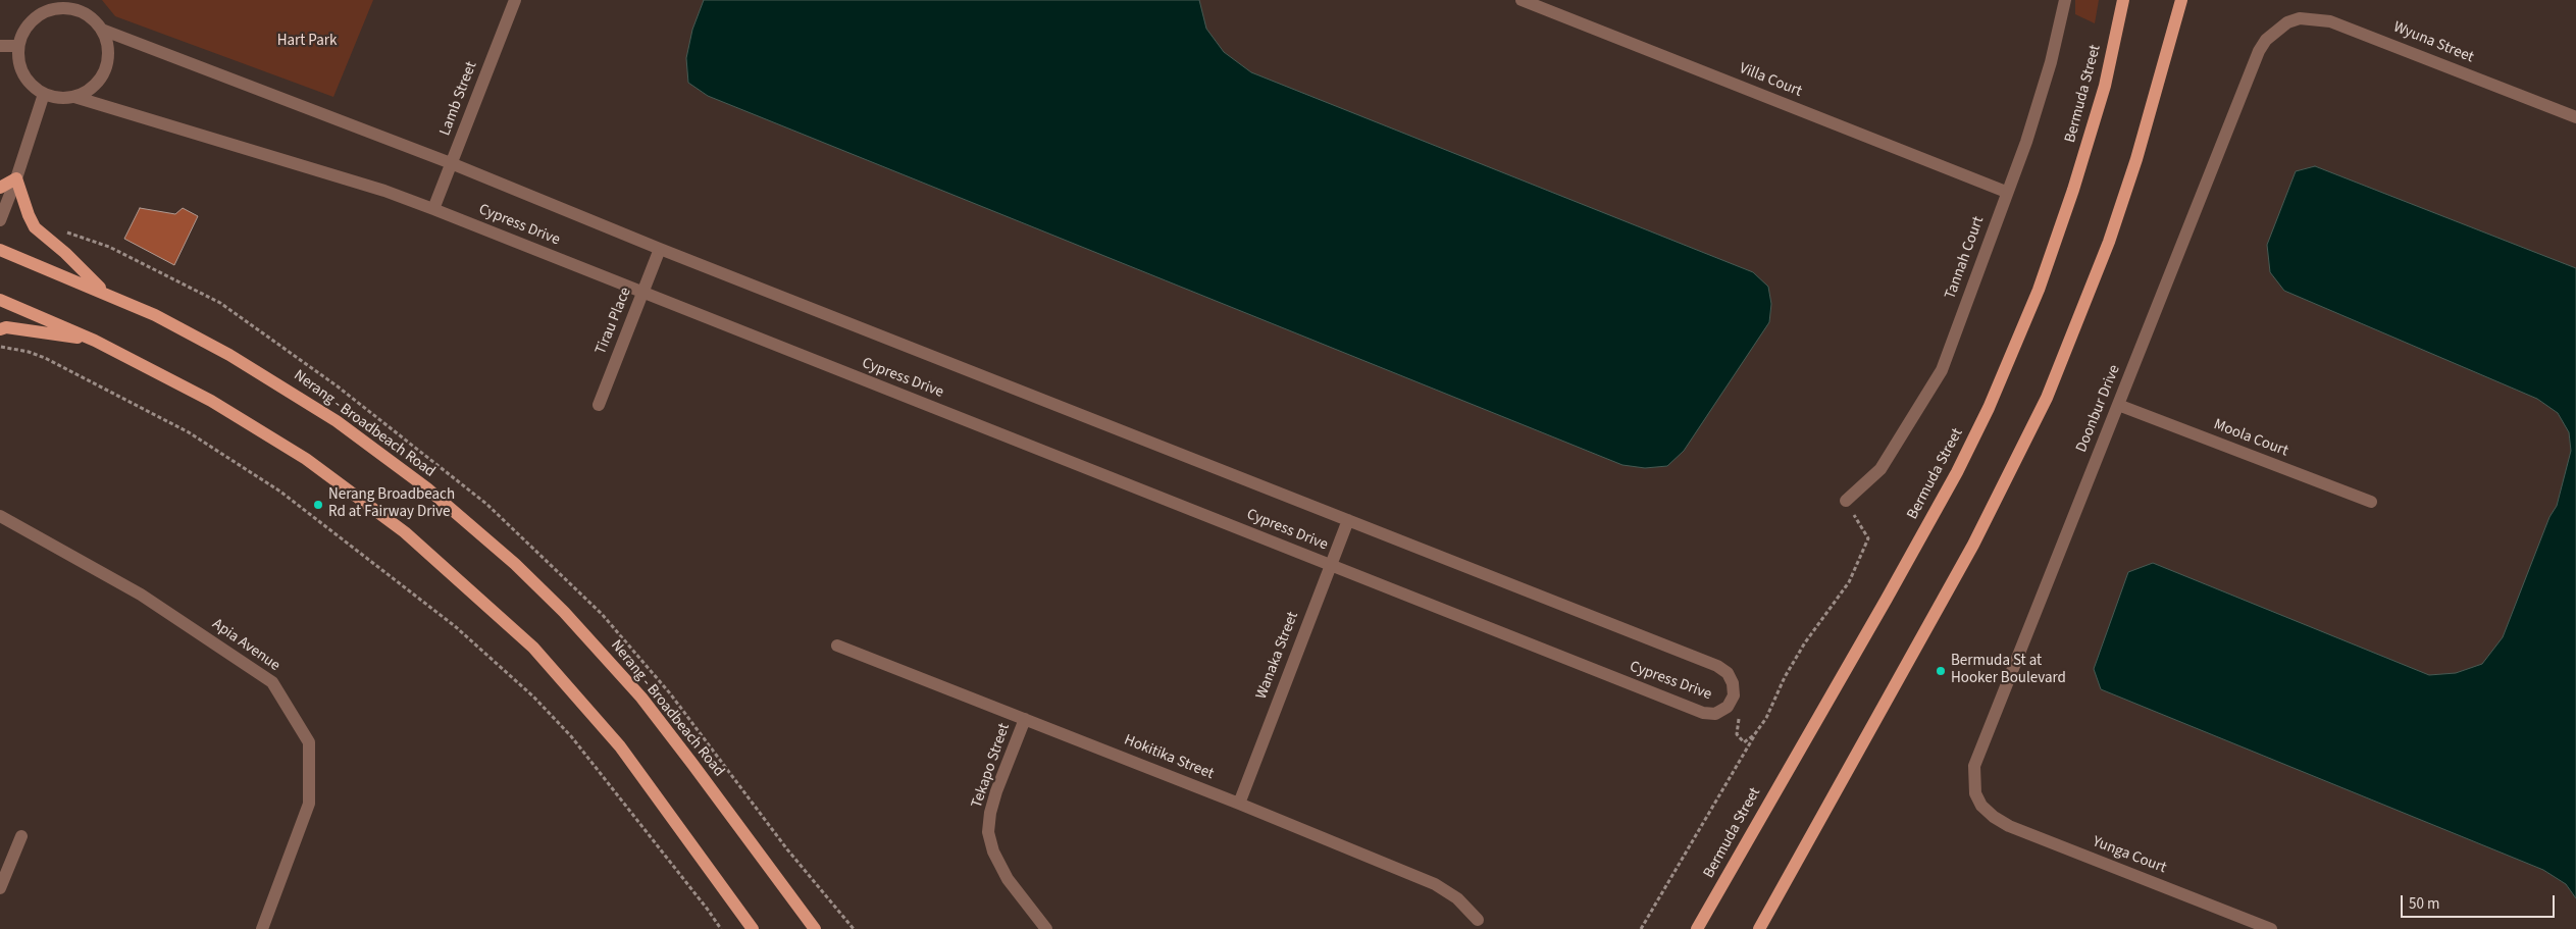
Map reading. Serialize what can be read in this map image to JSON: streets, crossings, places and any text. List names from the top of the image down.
{
  "streets": {
    "main road": ["Bermuda Street", "Nerang - Broadbeach Road"],
    "street": [
      "Wyuna Street",
      "Villa Court",
      "Lamb Street",
      "Cypress Drive",
      "Tannah Court",
      "Tirau Place",
      "Doonbur Drive",
      "Moola Court",
      "Apia Avenue",
      "Wanaka Street",
      "Hokitika Street",
      "Tekapo Street",
      "Yunga Court"
    ]
  },
  "crossings": [
    ["Wyuna Street", "Doonbur Drive"],
    ["Villa Court", "Tannah Court"],
    ["Lamb Street", "Cypress Drive"],
    ["Cypress Drive", "Tirau Place"],
    ["Cypress Drive", "Wanaka Street"],
    ["Doonbur Drive", "Moola Court"],
    ["Doonbur Drive", "Yunga Court"],
    ["Wanaka Street", "Hokitika Street"],
    ["Hokitika Street", "Tekapo Street"]
  ],
  "parks": ["Hart Park"],
  "places": ["Nerang Broadbeach Rd at Fairway Drive", "Bermuda St at Hooker Boulevard"],
  "scale_bar": "50 m"
}
